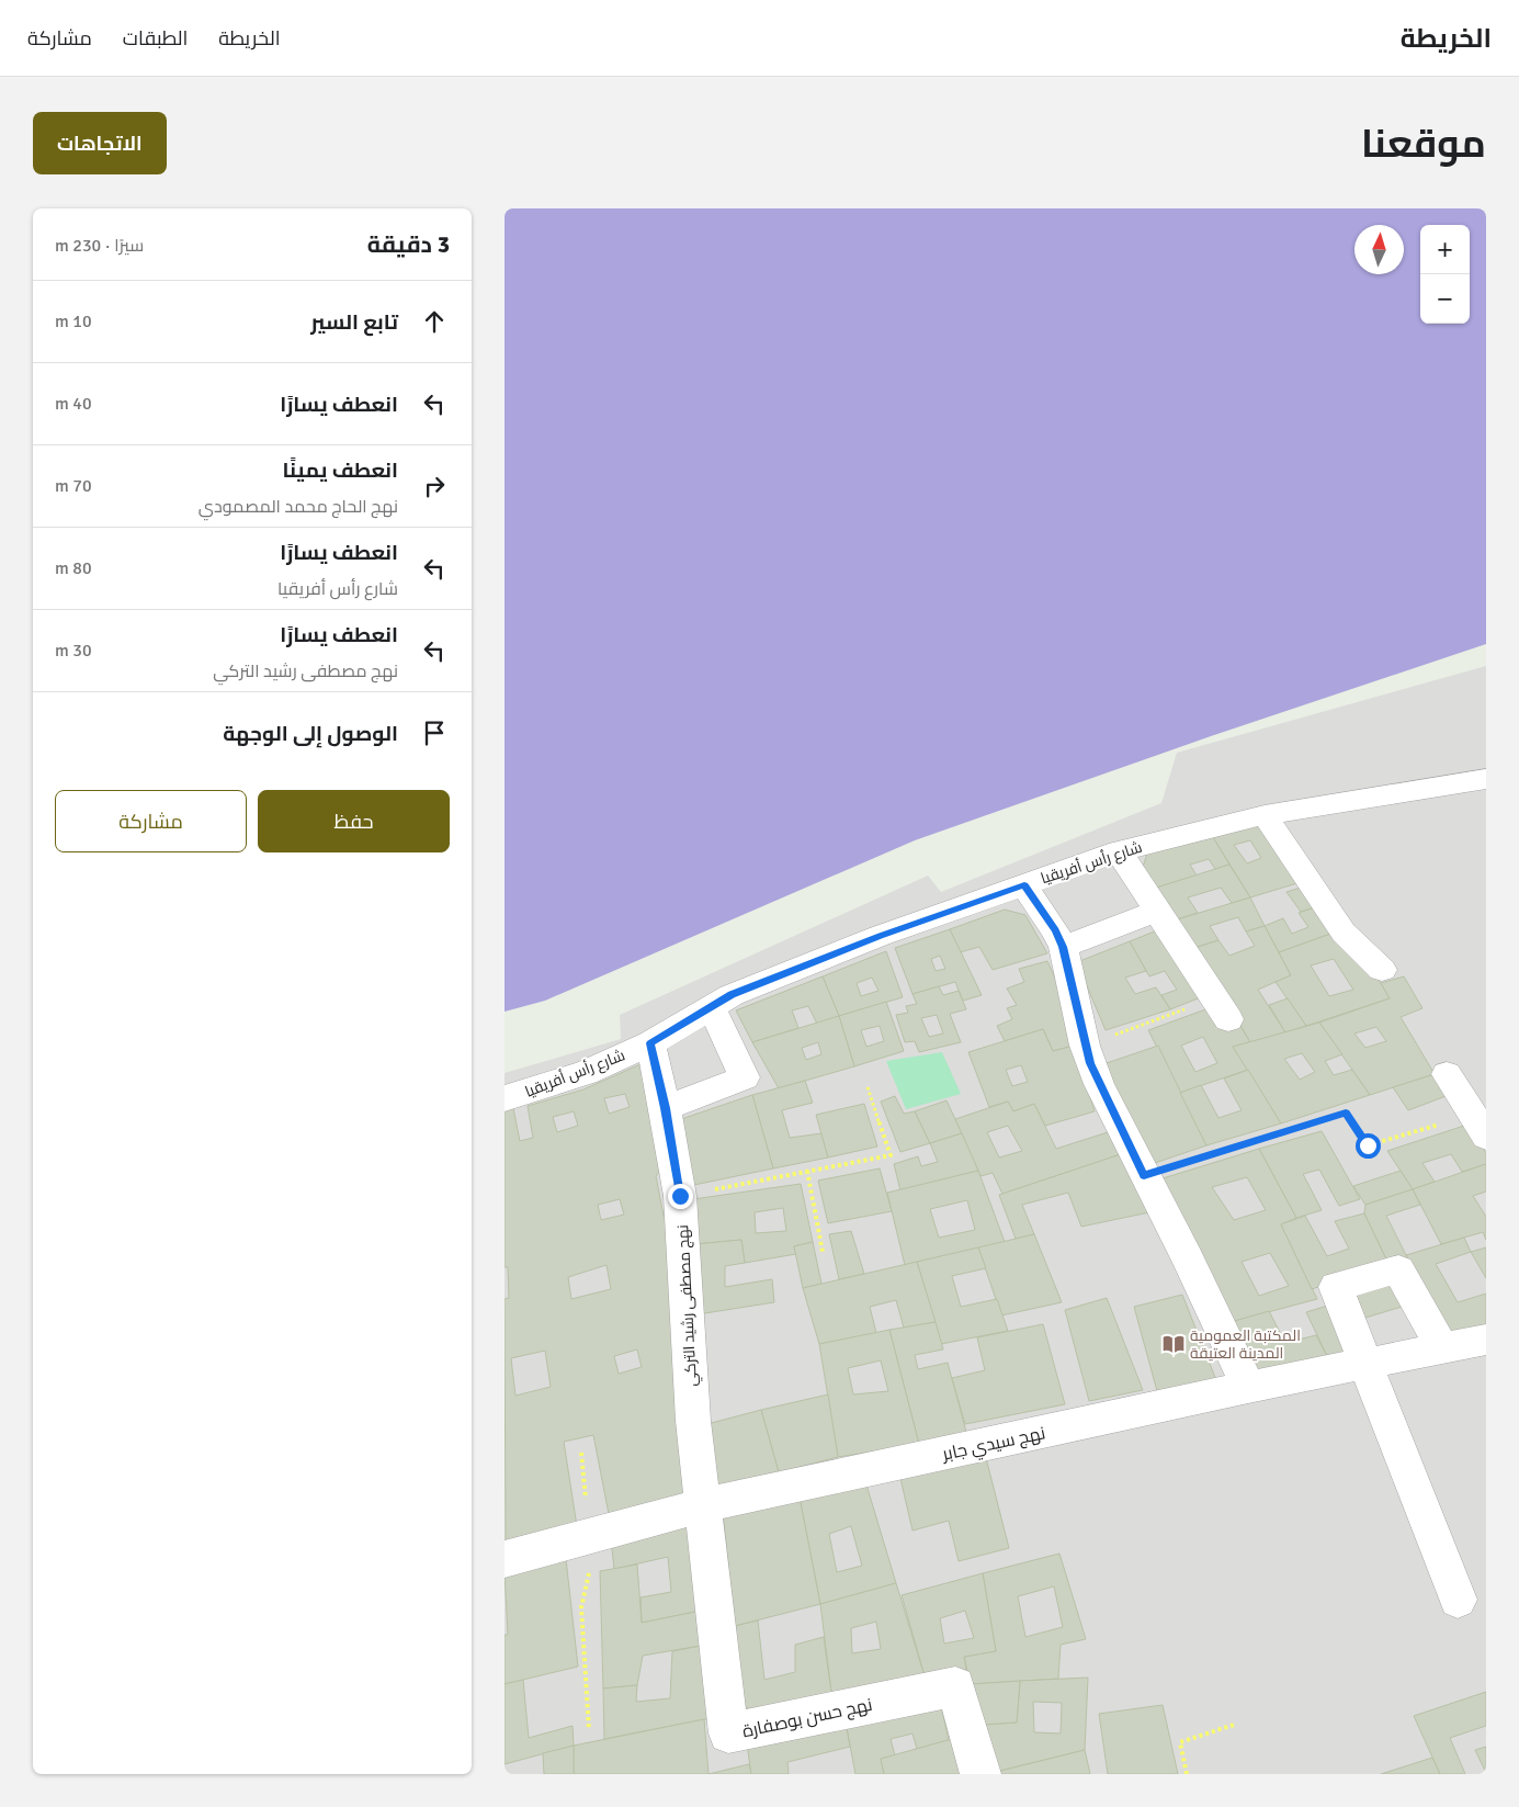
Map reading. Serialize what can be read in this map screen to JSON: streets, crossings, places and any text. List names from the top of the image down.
{
  "streets": {
    "street": [
      "شارع رأس أفريقيا",
      "نهج مصطفى رشيد التركي",
      "نهج سيدي جابر",
      "نهج حسن بوصفارة"
    ]
  },
  "crossings": [
    ["شارع رأس أفريقيا", "نهج مصطفى رشيد التركي"],
    ["نهج مصطفى رشيد التركي", "نهج سيدي جابر"],
    ["نهج مصطفى رشيد التركي", "نهج حسن بوصفارة"],
    ["نهج سيدي جابر", "نهج حسن بوصفارة"]
  ],
  "places": {
    "library": ["المكتبة العمومية المدينة العتيقة"]
  },
  "north": "top",
  "page": {
    "header": "الخريطة",
    "nav": ["الخريطة", "الطبقات", "مشاركة"],
    "title": "موقعنا",
    "buttons": [
      "الاتجاهات",
      ["حفظ", "مشاركة"]
    ],
    "heading": ["3 دقيقة", "سيرًا · 230 m"],
    "map_buttons": ["+", "−"],
    "list": [
      ["تابع السير", "10 m"],
      ["انعطف يسارًا", "40 m"],
      ["انعطف يمينًا", "نهج الحاج محمد المصمودي", "70 m"],
      ["انعطف يسارًا", "شارع رأس أفريقيا", "80 m"],
      ["انعطف يسارًا", "نهج مصطفى رشيد التركي", "30 m"],
      "الوصول إلى الوجهة"
    ]
  }
}
